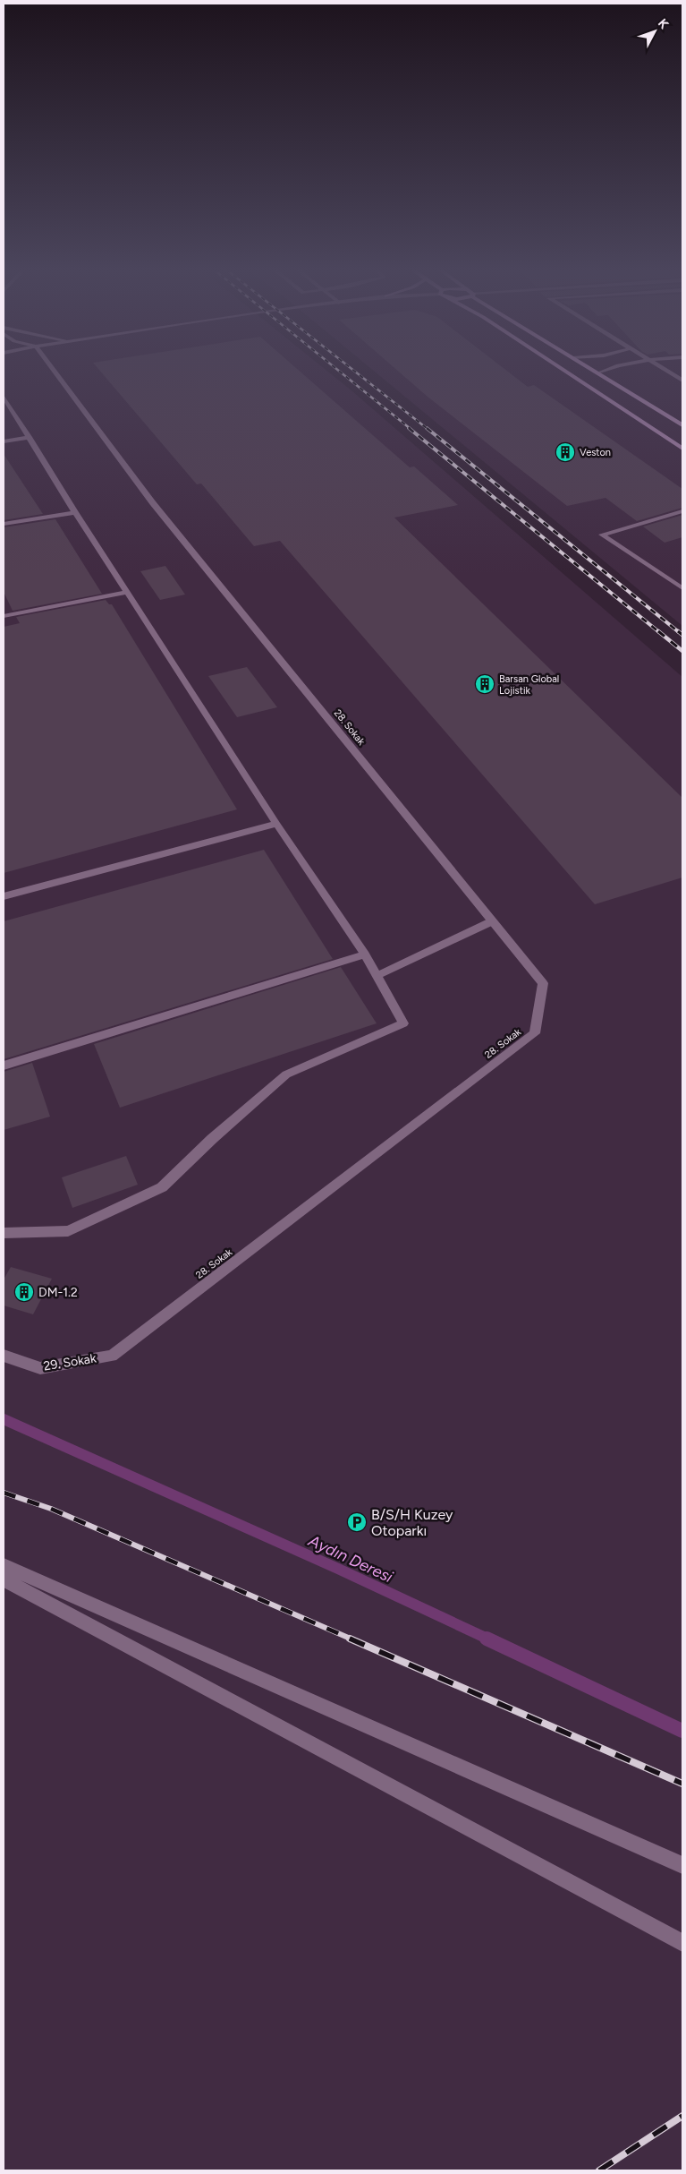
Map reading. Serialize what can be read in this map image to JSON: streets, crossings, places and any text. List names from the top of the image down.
{
  "streets": {
    "street": ["28. Sokak", "29. Sokak"]
  },
  "crossings": [
    ["28. Sokak", "29. Sokak"]
  ],
  "water": ["Aydın Deresi"],
  "places": {
    "building": ["Veston", "Barsan Global Lojistik", "DM-1.2"],
    "parking": ["B/S/H Kuzey Otoparkı"]
  },
  "north": "top right"
}
